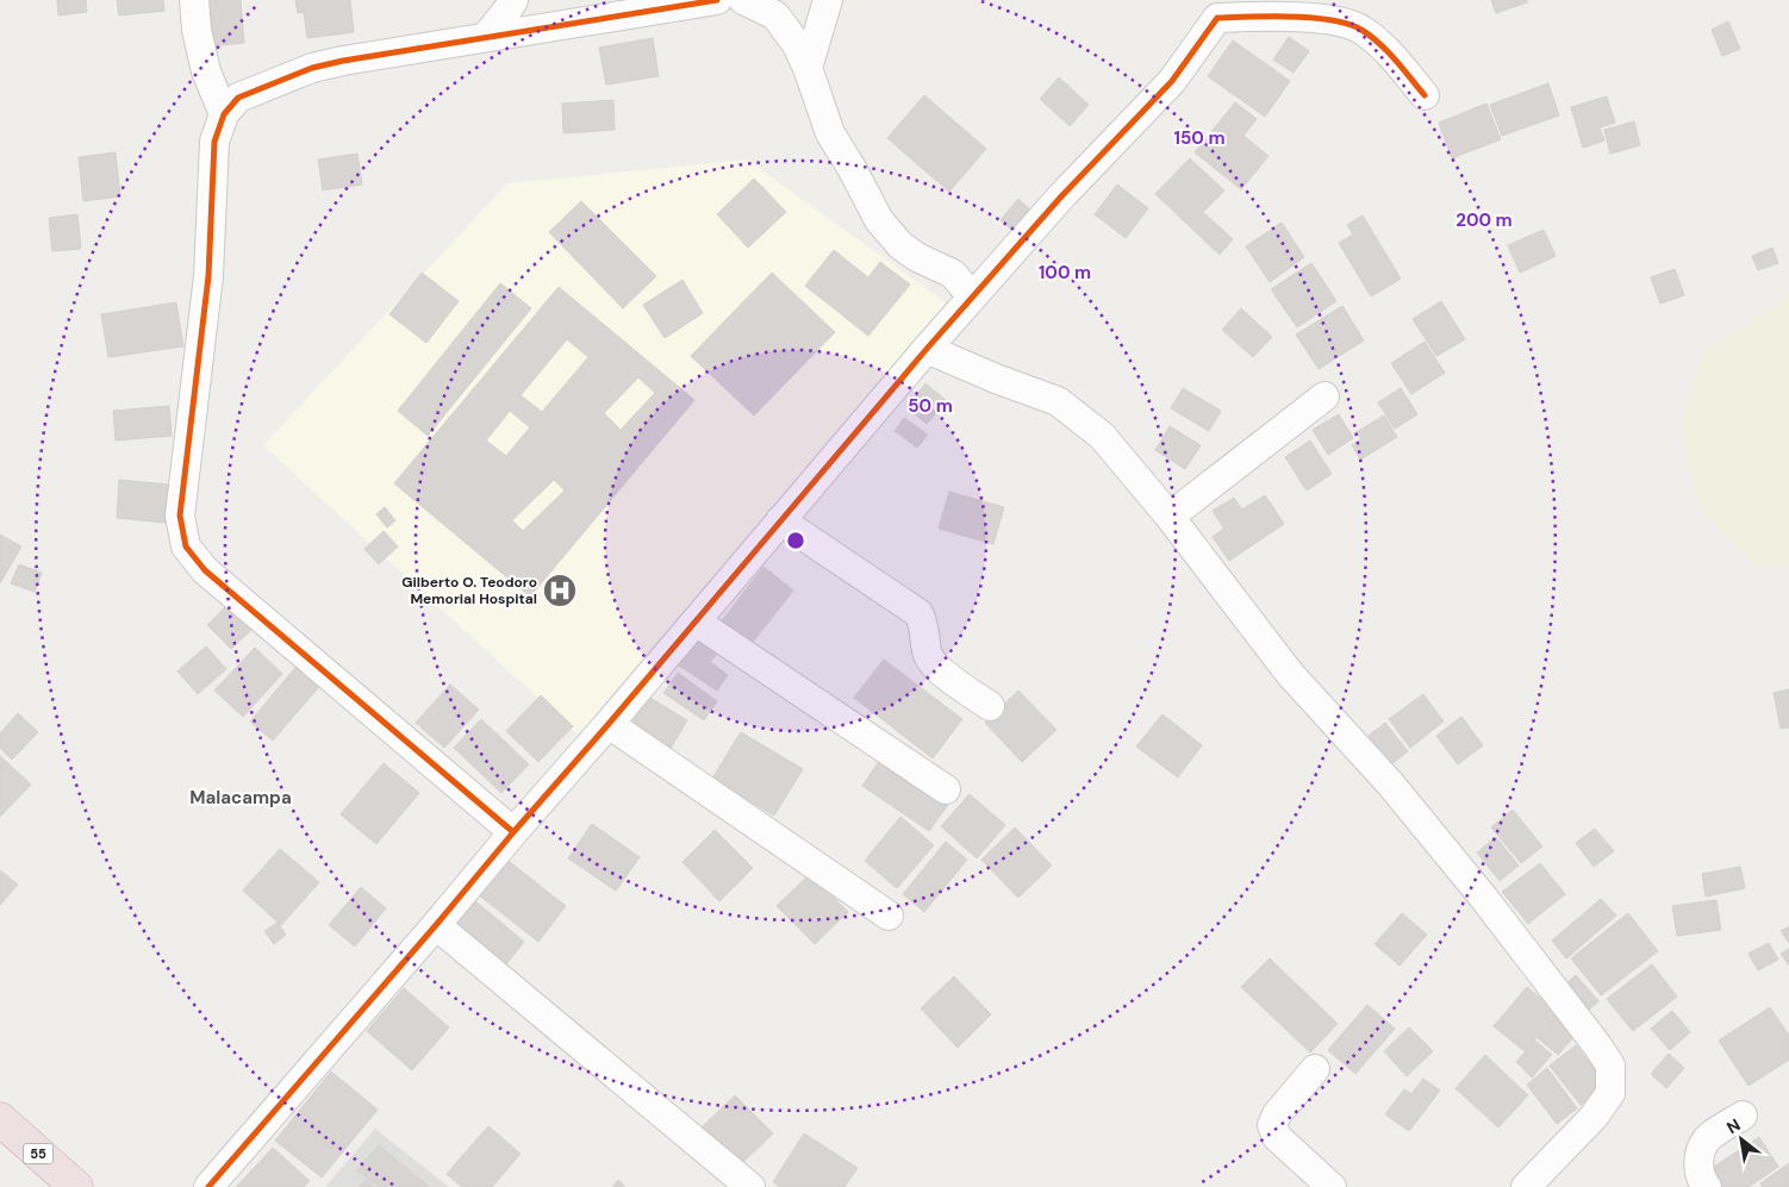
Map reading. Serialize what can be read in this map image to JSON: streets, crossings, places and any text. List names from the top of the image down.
{
  "streets": {
    "highway": ["55"]
  },
  "districts": ["Malacampa"],
  "places": {
    "hospital": ["Gilberto O. Teodoro Memorial Hospital"]
  },
  "north": "top left",
  "rings": [
    "150 m",
    "200 m",
    "100 m",
    "50 m"
  ]
}
